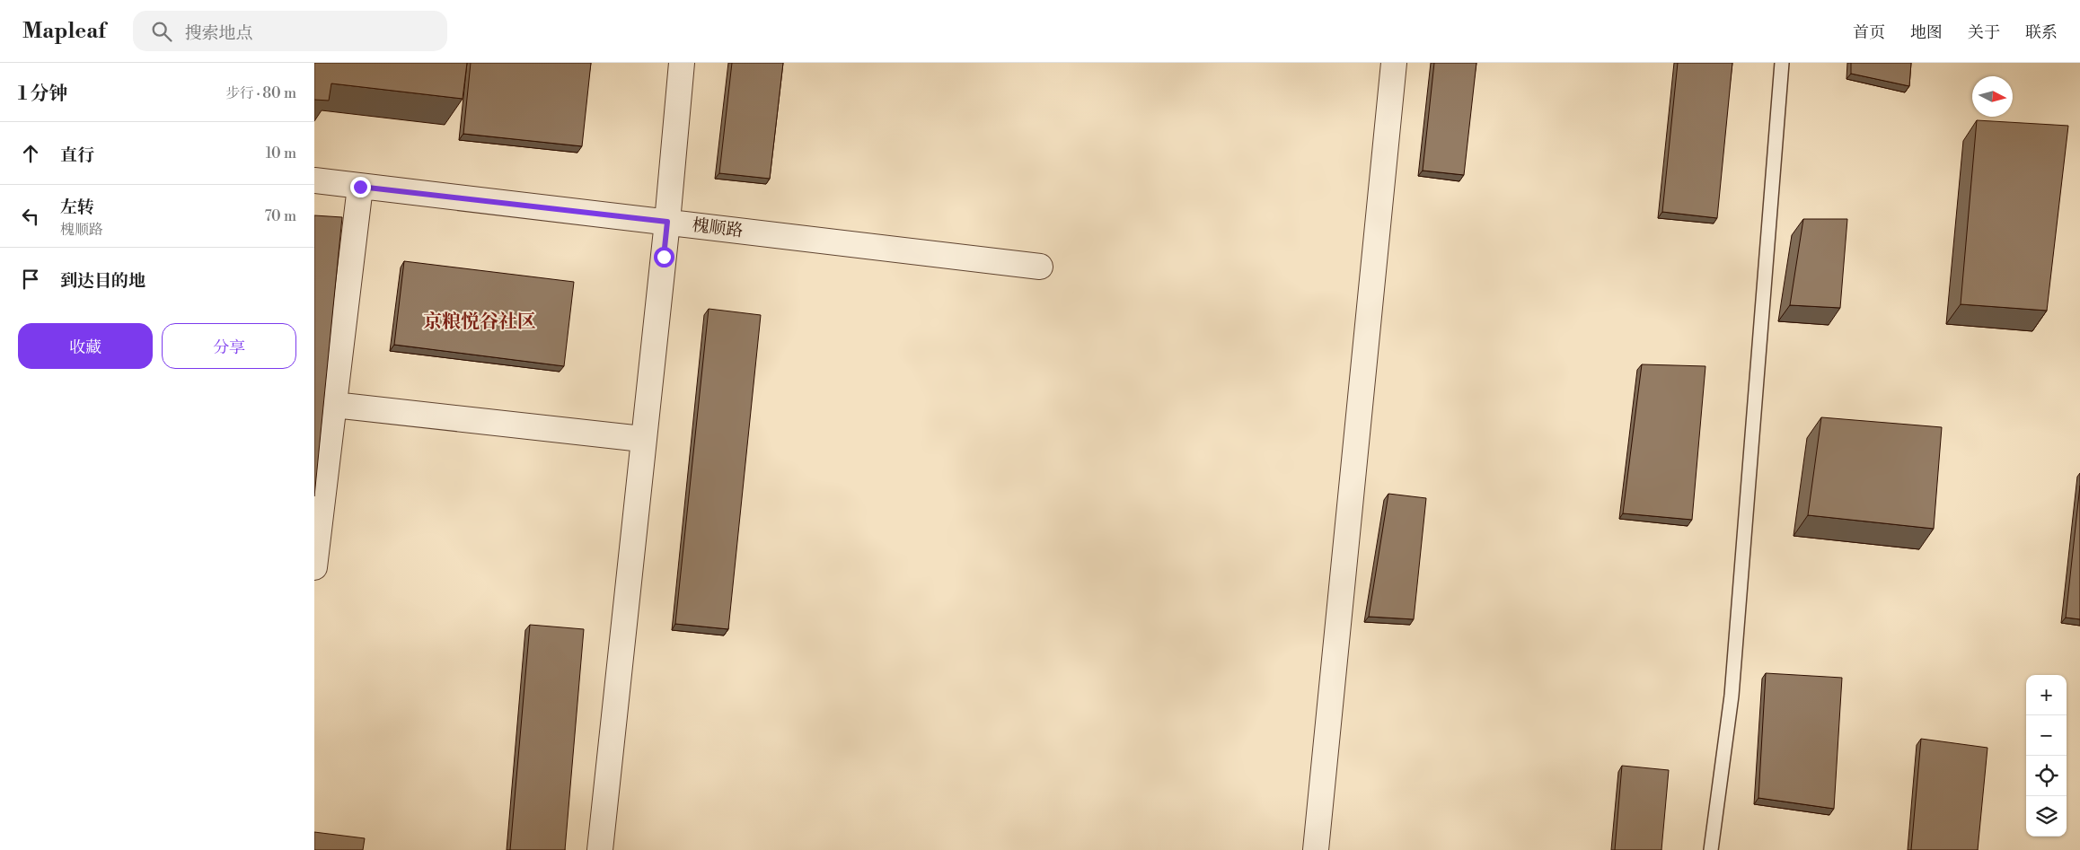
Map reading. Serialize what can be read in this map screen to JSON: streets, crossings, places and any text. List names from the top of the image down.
{
  "streets": {
    "street": ["槐顺路"]
  },
  "districts": ["京粮悦谷社区"],
  "north": "right",
  "page": {
    "header": "Mapleaf",
    "search": "搜索地点",
    "nav": [
      "首页",
      "地图",
      "关于",
      "联系"
    ],
    "heading": ["1 分钟", "步行 · 80 m"],
    "list": [
      ["直行", "10 m"],
      ["左转", "槐顺路", "70 m"],
      "到达目的地"
    ],
    "buttons": ["收藏", "分享"],
    "map_buttons": ["+", "−"]
  }
}
